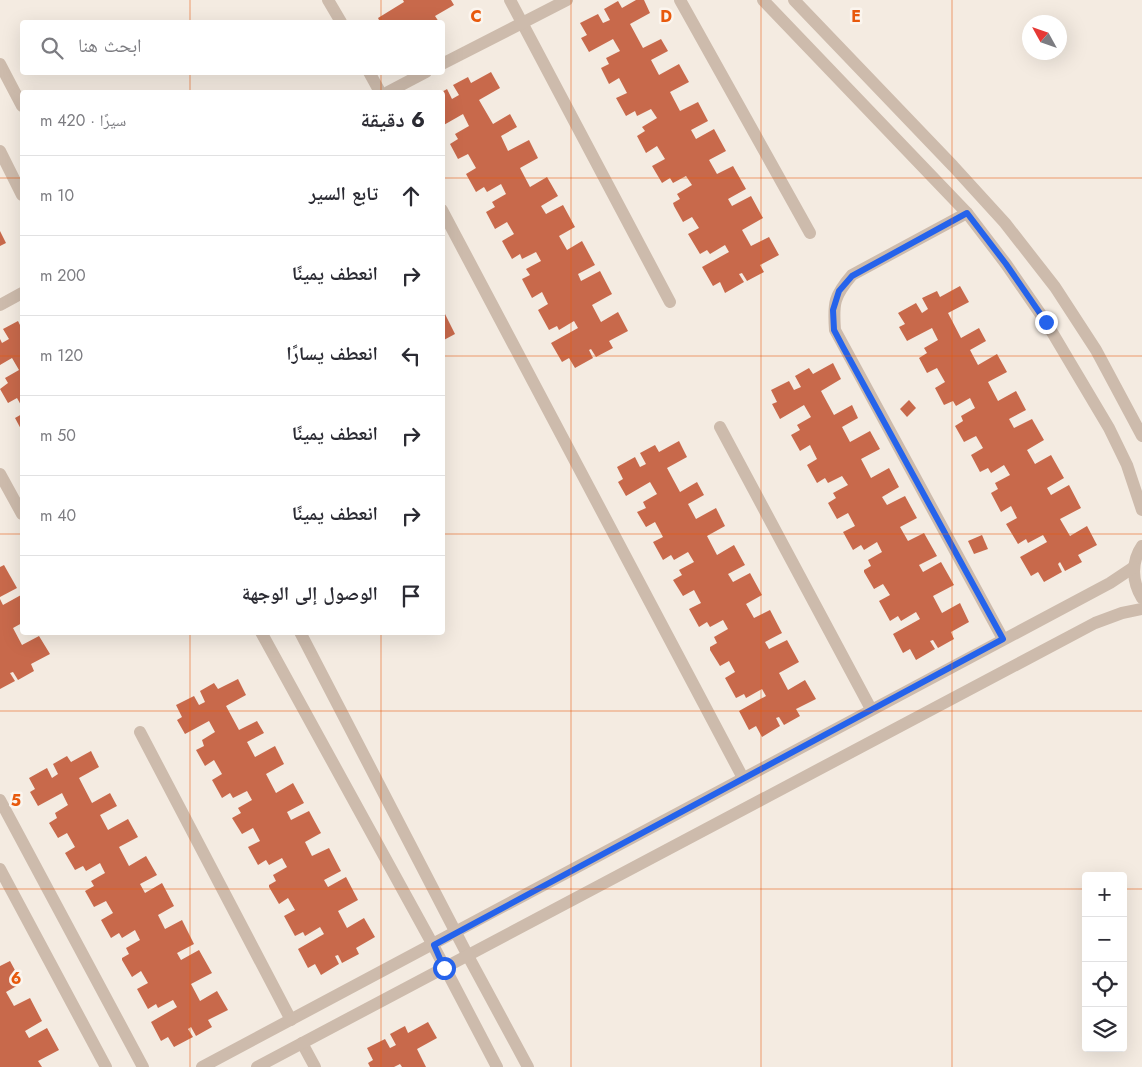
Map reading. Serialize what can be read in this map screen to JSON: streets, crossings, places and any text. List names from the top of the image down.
{
  "north": "top left",
  "page": {
    "search": "ابحث هنا",
    "heading": ["6 دقيقة", "سيرًا · 420 m"],
    "list": [
      ["تابع السير", "10 m"],
      ["انعطف يمينًا", "200 m"],
      ["انعطف يسارًا", "120 m"],
      ["انعطف يمينًا", "50 m"],
      ["انعطف يمينًا", "40 m"],
      "الوصول إلى الوجهة"
    ],
    "map_buttons": ["+", "−"]
  },
  "grid": {
    "columns": ["C", "D", "E"],
    "rows": ["5", "6"]
  }
}
